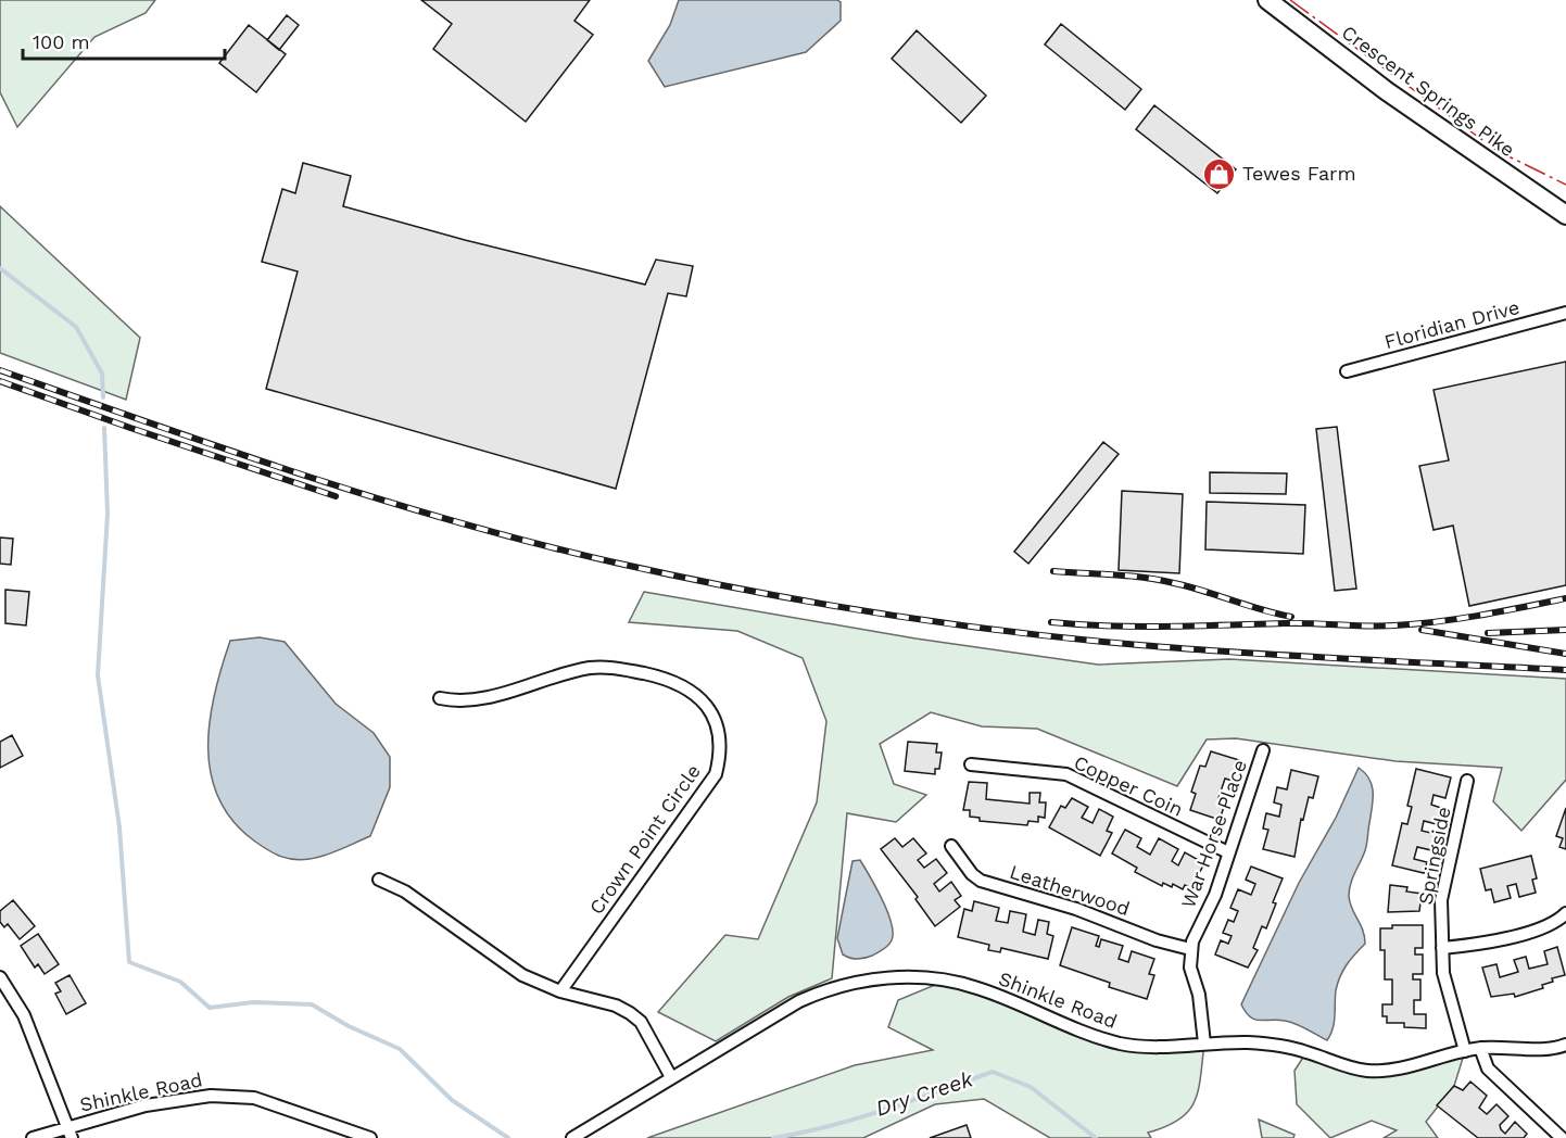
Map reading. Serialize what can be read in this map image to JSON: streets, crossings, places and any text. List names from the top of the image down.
{
  "streets": {
    "main road": ["Crescent Springs Pike"],
    "street": [
      "Floridian Drive",
      "Copper Coin",
      "War Horse Place",
      "Crown Point Circle",
      "Springside",
      "Leatherwood",
      "Shinkle Road"
    ]
  },
  "crossings": [
    ["Copper Coin", "War Horse Place"],
    ["War Horse Place", "Leatherwood"],
    ["Springside", "Shinkle Road"]
  ],
  "water": ["Dry Creek"],
  "places": {
    "shop": ["Tewes Farm"]
  },
  "scale_bar": "100 m"
}
